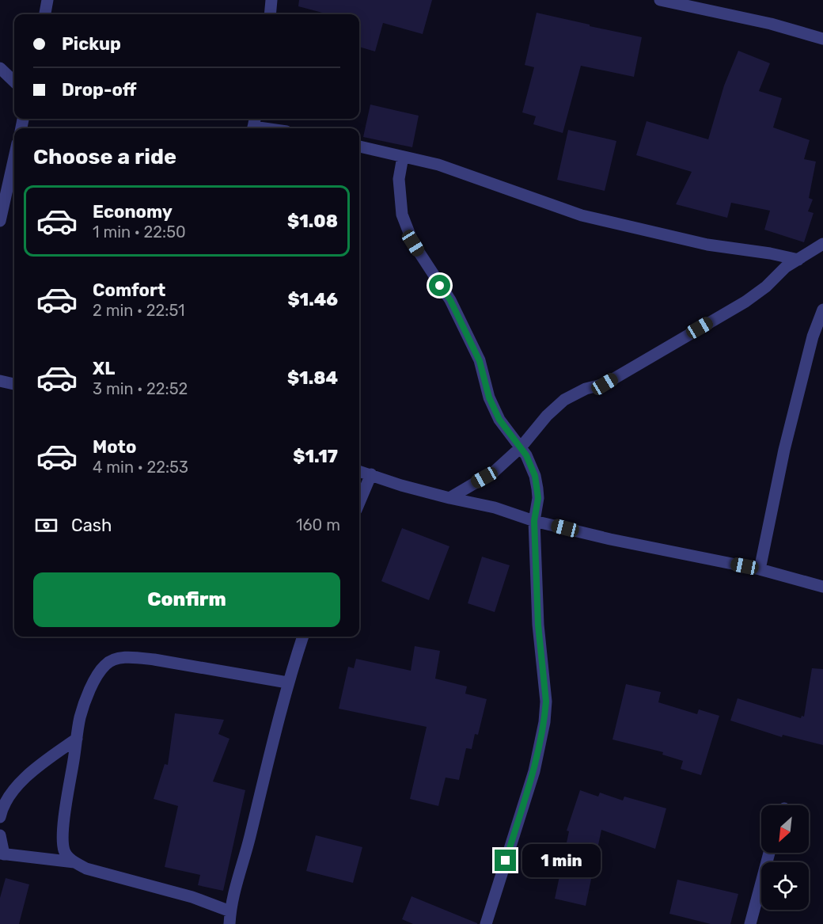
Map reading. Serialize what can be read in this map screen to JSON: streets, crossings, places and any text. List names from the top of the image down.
{
  "north": "bottom left",
  "page": {
    "banner": ["Pickup", "Drop-off"],
    "heading": "Choose a ride",
    "list": [
      {
        "name": "Economy",
        "note": "1 min · 22:50",
        "value": "$1.08"
      },
      {
        "name": "Comfort",
        "note": "2 min · 22:51",
        "value": "$1.46"
      },
      {
        "name": "XL",
        "note": "3 min · 22:52",
        "value": "$1.84"
      },
      {
        "name": "Moto",
        "note": "4 min · 22:53",
        "value": "$1.17"
      }
    ],
    "pay": ["Cash", "160 m"],
    "buttons": "Confirm",
    "bubble": "1 min"
  }
}
